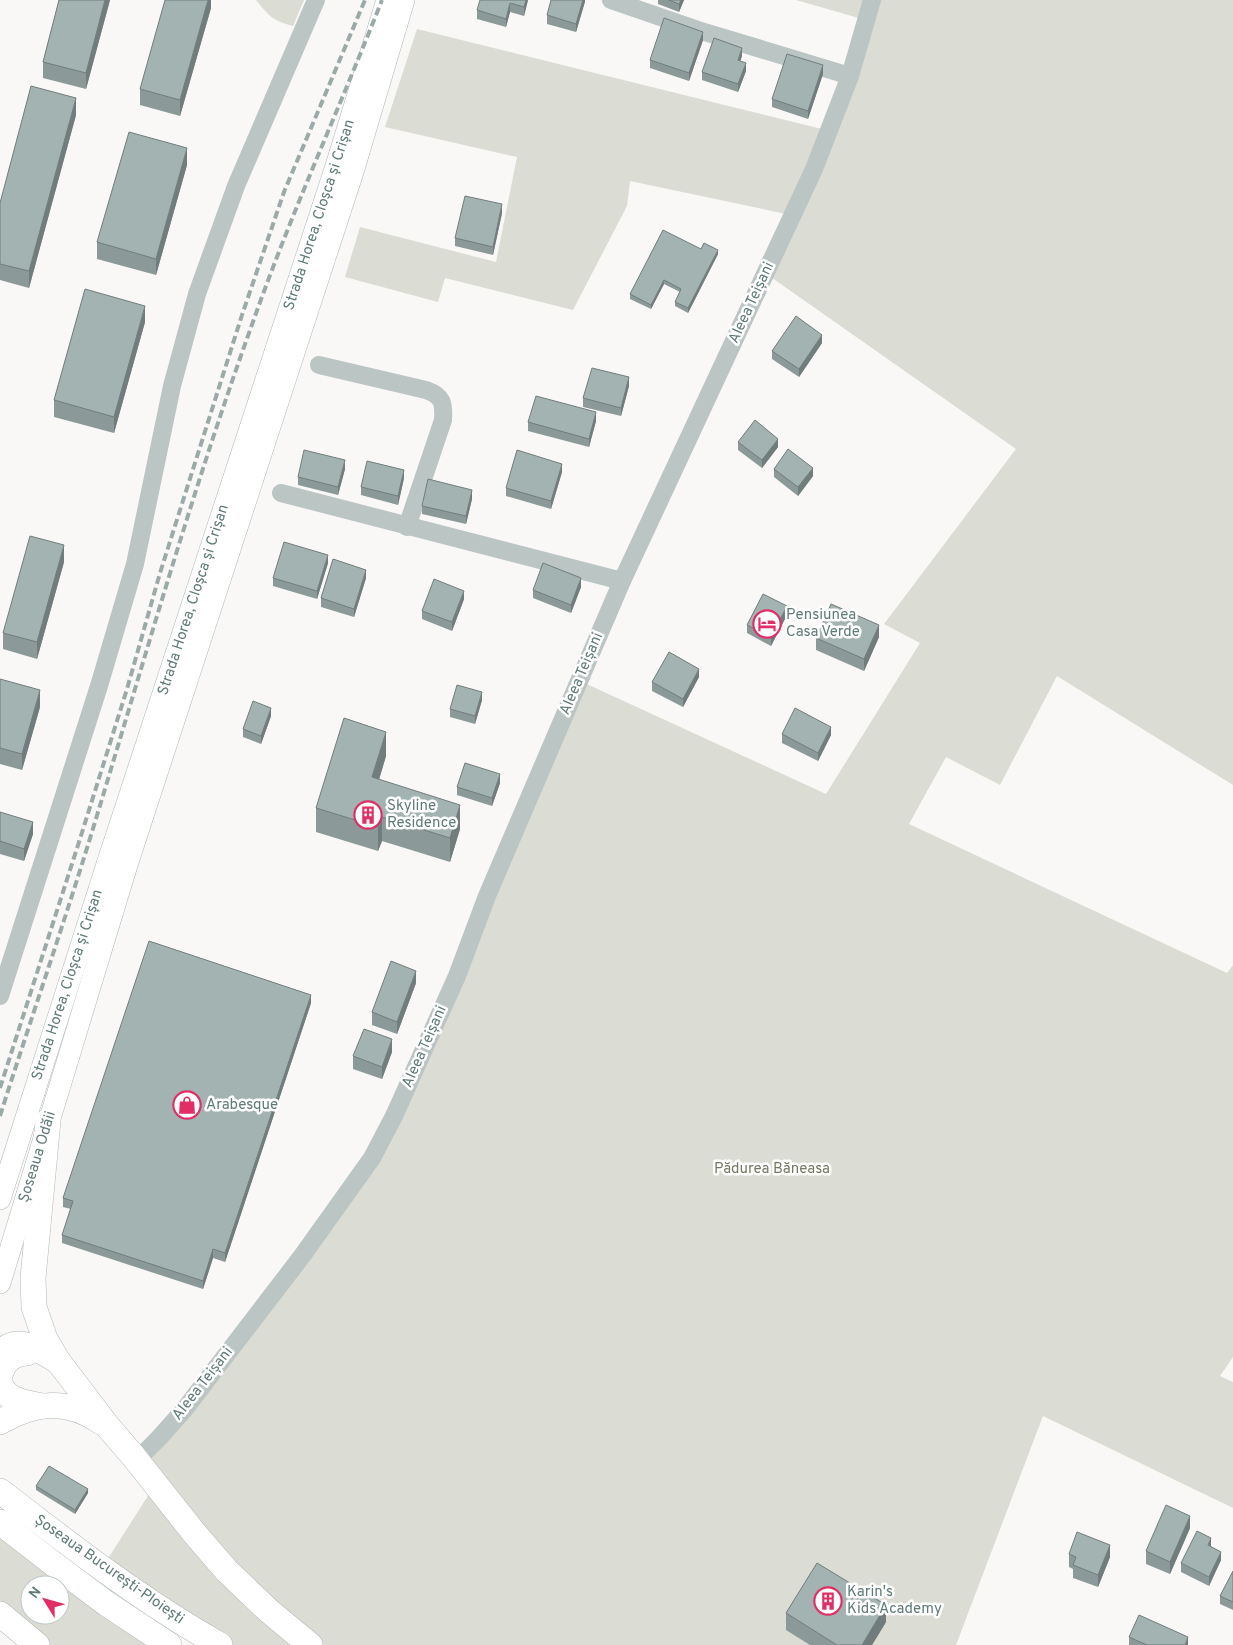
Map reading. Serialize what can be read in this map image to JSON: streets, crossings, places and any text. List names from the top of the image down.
{
  "streets": {
    "highway": ["Șoseaua București-Ploiești"],
    "main road": ["Strada Horea, Cloșca și Crișan", "Șoseaua Odăii"],
    "street": ["Aleea Teișani"]
  },
  "crossings": [
    ["Strada Horea, Cloșca și Crișan", "Șoseaua Odăii"]
  ],
  "parks": ["Pădurea Băneasa"],
  "places": {
    "hotel": ["Pensiunea Casa Verde"],
    "building": ["Skyline Residence", "Karin's Kids Academy"],
    "shop": ["Arabesque"]
  },
  "north": "top left"
}
